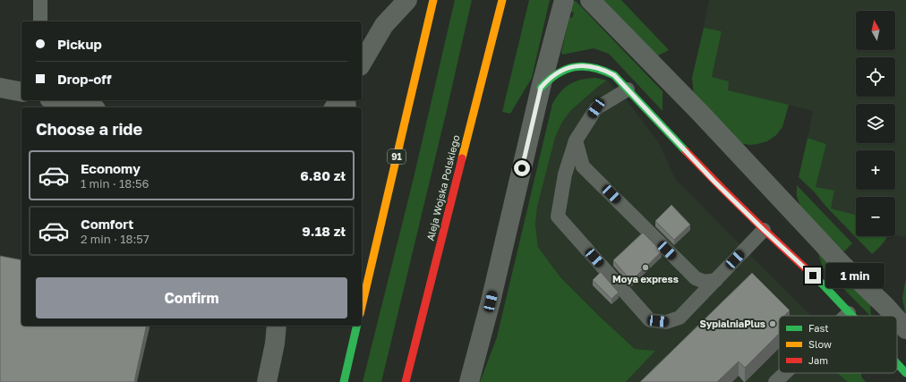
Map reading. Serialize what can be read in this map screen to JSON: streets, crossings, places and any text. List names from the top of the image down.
{
  "streets": {
    "main road": ["91", "Aleja Wojska Polskiego"]
  },
  "places": ["Moya express", "SypialniaPlus"],
  "legend": ["Fast", "Slow", "Jam"],
  "north": "top",
  "page": {
    "map_buttons": ["+", "−"],
    "banner": ["Pickup", "Drop-off"],
    "heading": "Choose a ride",
    "list": [
      {
        "name": "Economy",
        "note": "1 min · 18:56",
        "value": "6.80 zł"
      },
      {
        "name": "Comfort",
        "note": "2 min · 18:57",
        "value": "9.18 zł"
      }
    ],
    "bubble": "1 min",
    "buttons": "Confirm"
  }
}
